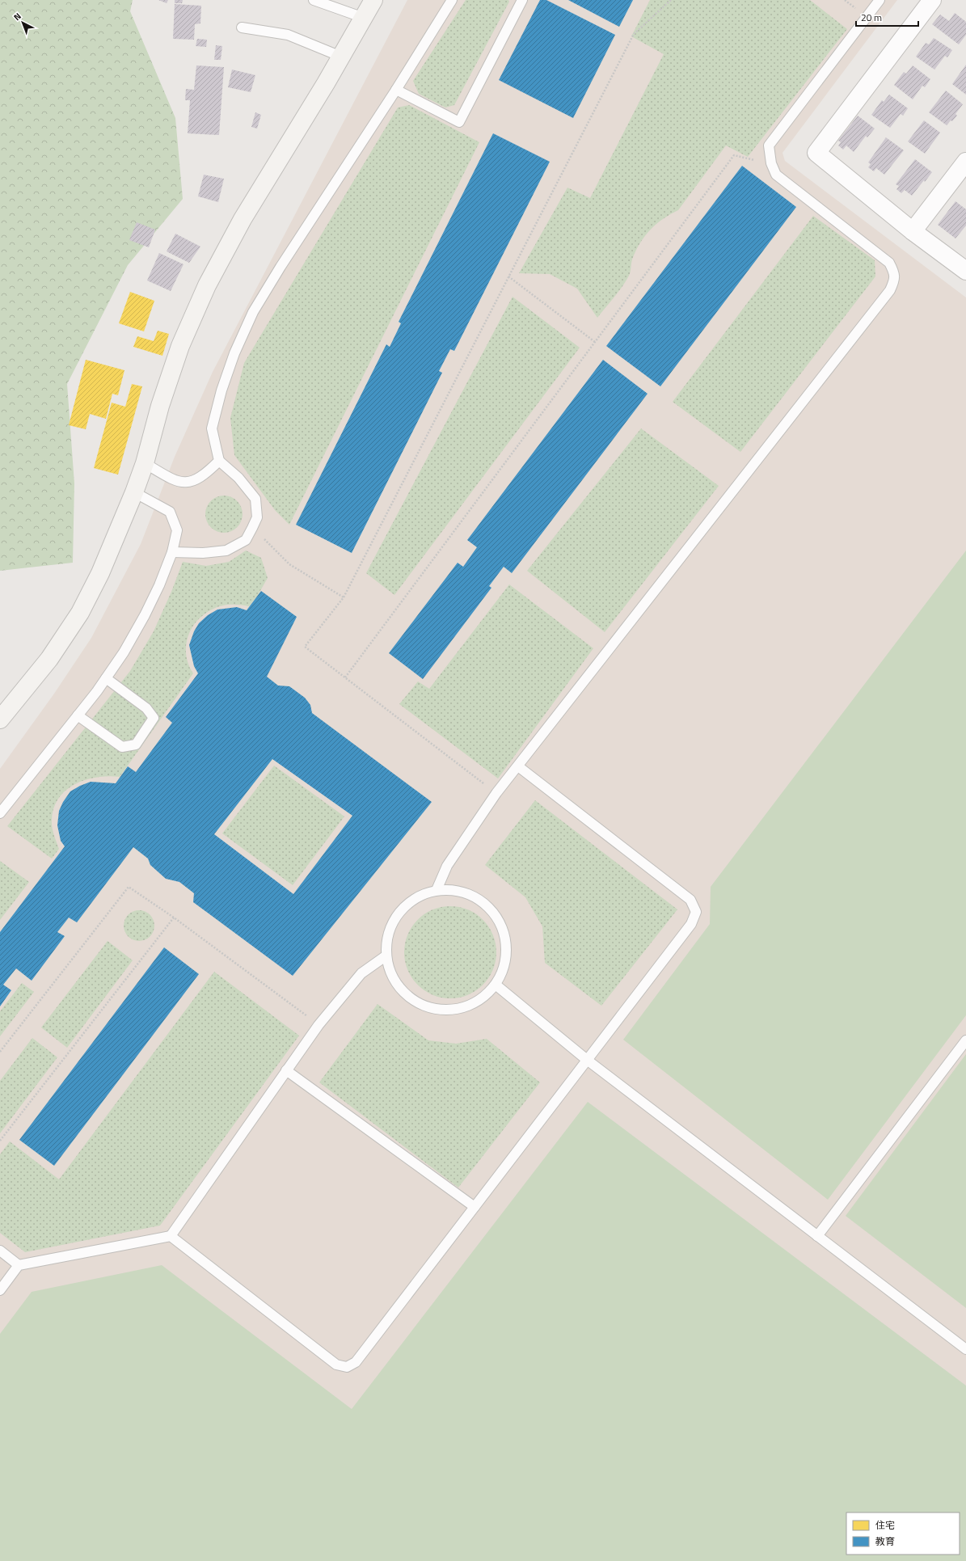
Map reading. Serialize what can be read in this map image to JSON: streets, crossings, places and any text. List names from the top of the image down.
{
  "legend": ["住宅", "教育"],
  "scale_bar": "20 m",
  "north": "top left"
}
